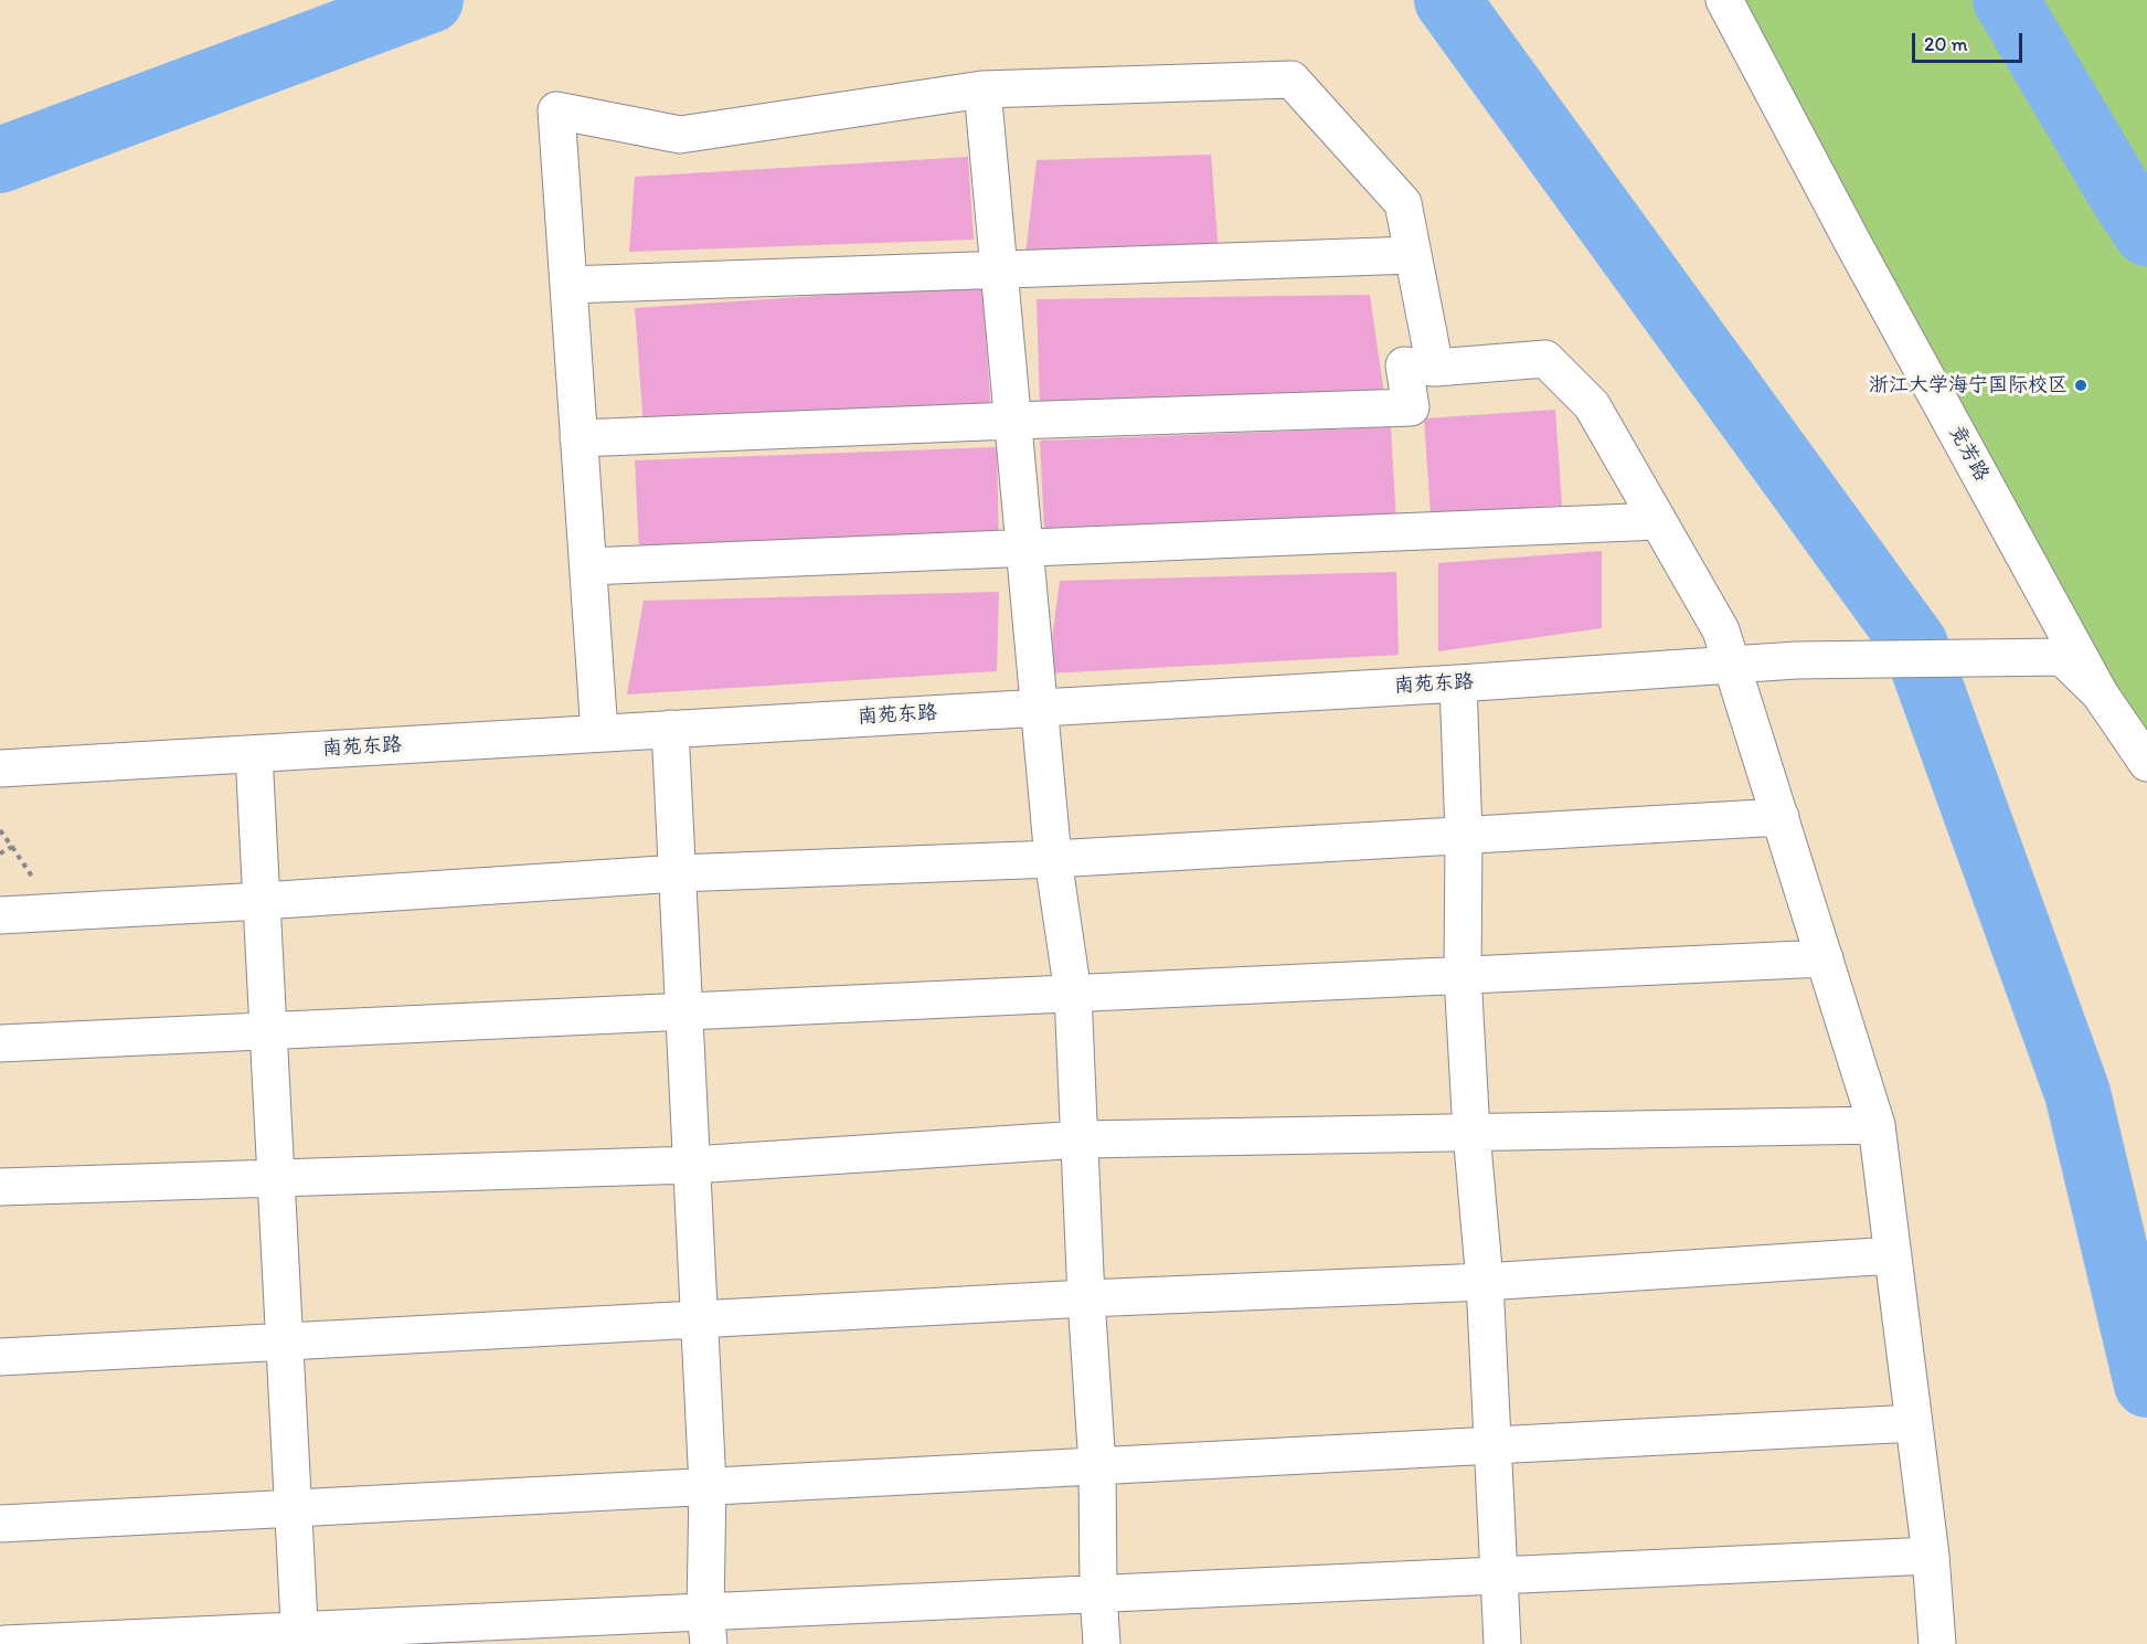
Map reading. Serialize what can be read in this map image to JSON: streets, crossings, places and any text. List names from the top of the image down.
{
  "streets": {
    "street": ["竞芳路", "南苑东路"]
  },
  "crossings": [
    ["竞芳路", "南苑东路"]
  ],
  "places": ["浙江大学海宁国际校区"],
  "scale_bar": "20 m"
}
